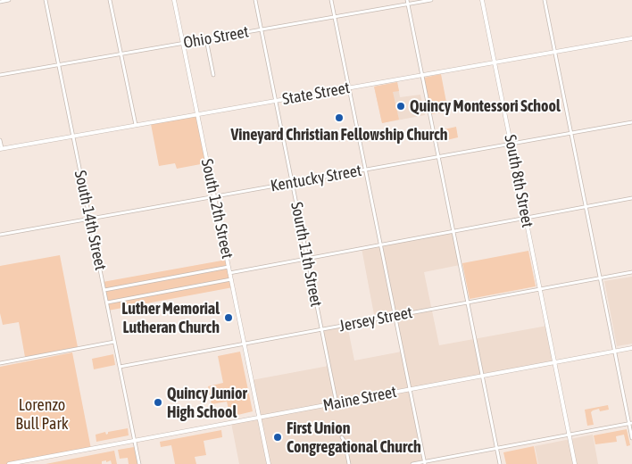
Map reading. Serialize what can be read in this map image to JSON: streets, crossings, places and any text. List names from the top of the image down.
{
  "streets": {
    "street": [
      "Ohio Street",
      "State Street",
      "Kentucky Street",
      "South 8th Street",
      "South 12th Street",
      "South 14th Street",
      "Sourth 11th Street",
      "Jersey Street",
      "Maine Street"
    ]
  },
  "crossings": [
    ["Ohio Street", "South 12th Street"],
    ["Ohio Street", "South 14th Street"],
    ["Ohio Street", "Sourth 11th Street"],
    ["State Street", "South 8th Street"],
    ["State Street", "South 12th Street"],
    ["State Street", "South 14th Street"],
    ["State Street", "Sourth 11th Street"],
    ["Kentucky Street", "South 8th Street"],
    ["Kentucky Street", "South 12th Street"],
    ["Kentucky Street", "South 14th Street"],
    ["Kentucky Street", "Sourth 11th Street"],
    ["South 8th Street", "Jersey Street"],
    ["South 8th Street", "Maine Street"],
    ["South 12th Street", "Jersey Street"],
    ["South 12th Street", "Maine Street"],
    ["South 14th Street", "Jersey Street"],
    ["South 14th Street", "Maine Street"],
    ["Sourth 11th Street", "Jersey Street"],
    ["Sourth 11th Street", "Maine Street"]
  ],
  "parks": ["Lorenzo Bull Park"],
  "places": [
    "Quincy Montessori School",
    "Vineyard Christian Fellowship Church",
    "Luther Memorial Lutheran Church",
    "Quincy Junior High School",
    "First Union Congregational Church"
  ]
}
